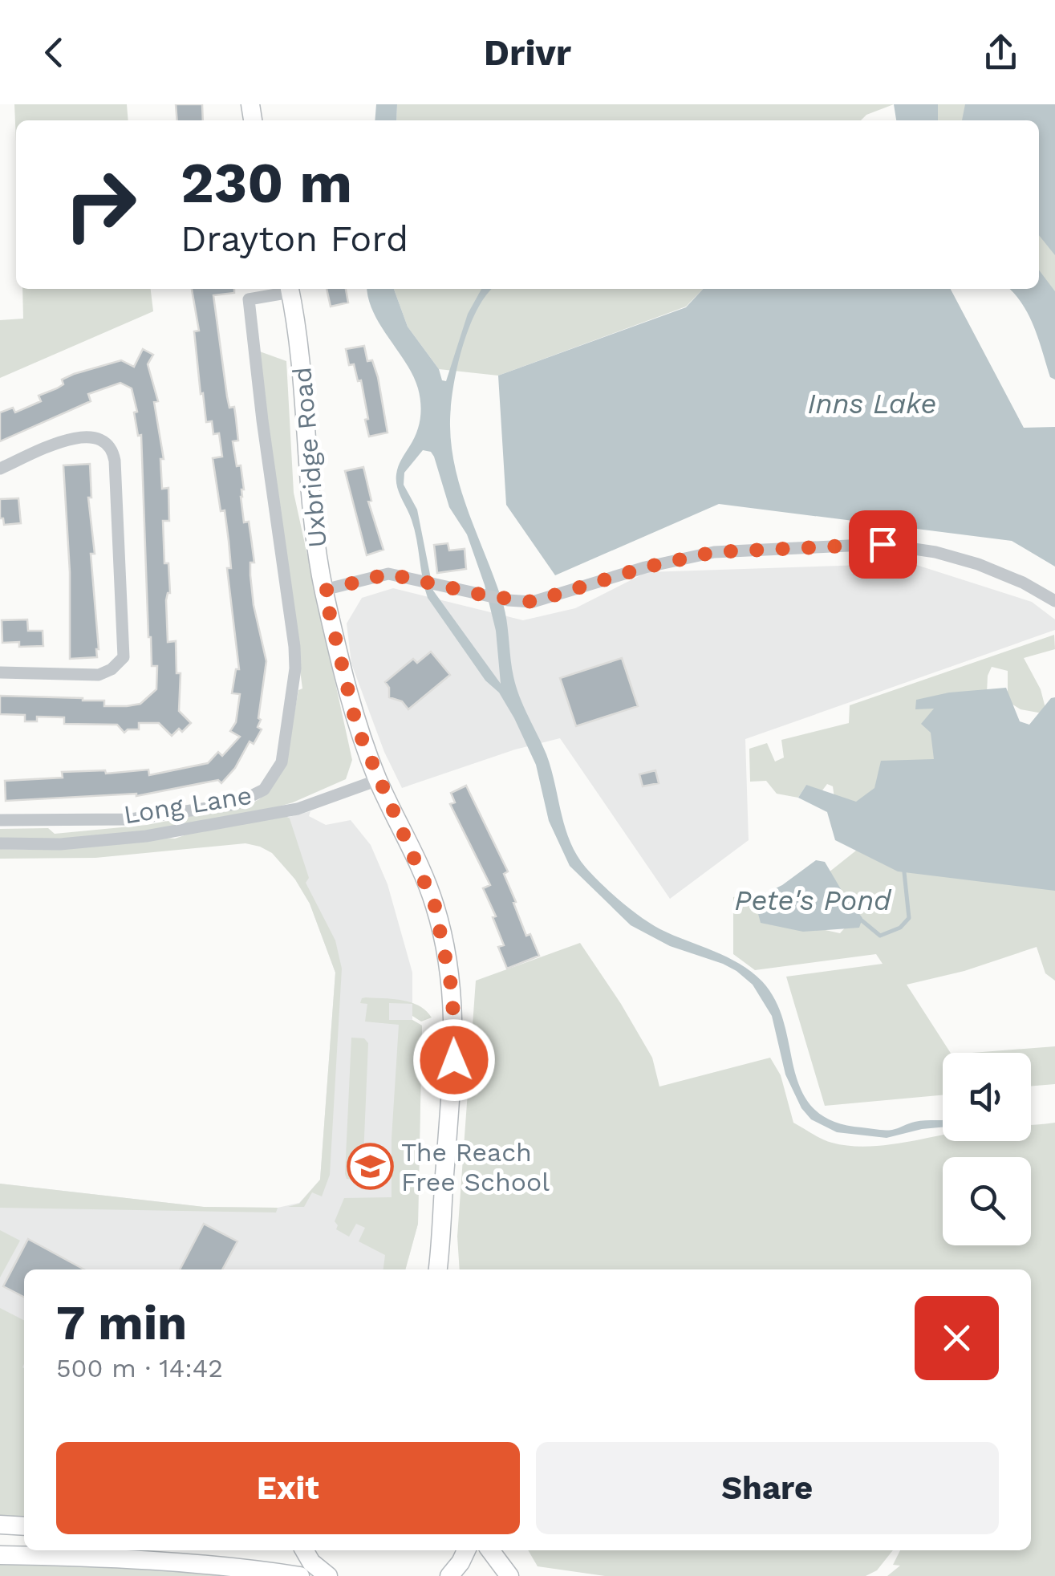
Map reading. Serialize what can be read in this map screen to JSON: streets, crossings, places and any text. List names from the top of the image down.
{
  "streets": {
    "main road": ["Uxbridge Road"],
    "street": ["Long Lane"]
  },
  "crossings": [
    ["Uxbridge Road", "Long Lane"]
  ],
  "water": ["Inns Lake", "Pete's Pond"],
  "places": {
    "school or university": ["The Reach Free School"]
  },
  "page": {
    "header": "Drivr",
    "turn": ["230 m", "Drayton Ford"],
    "heading": ["7 min", "500 m · 14:42"],
    "buttons": ["Exit", "Share"]
  }
}
